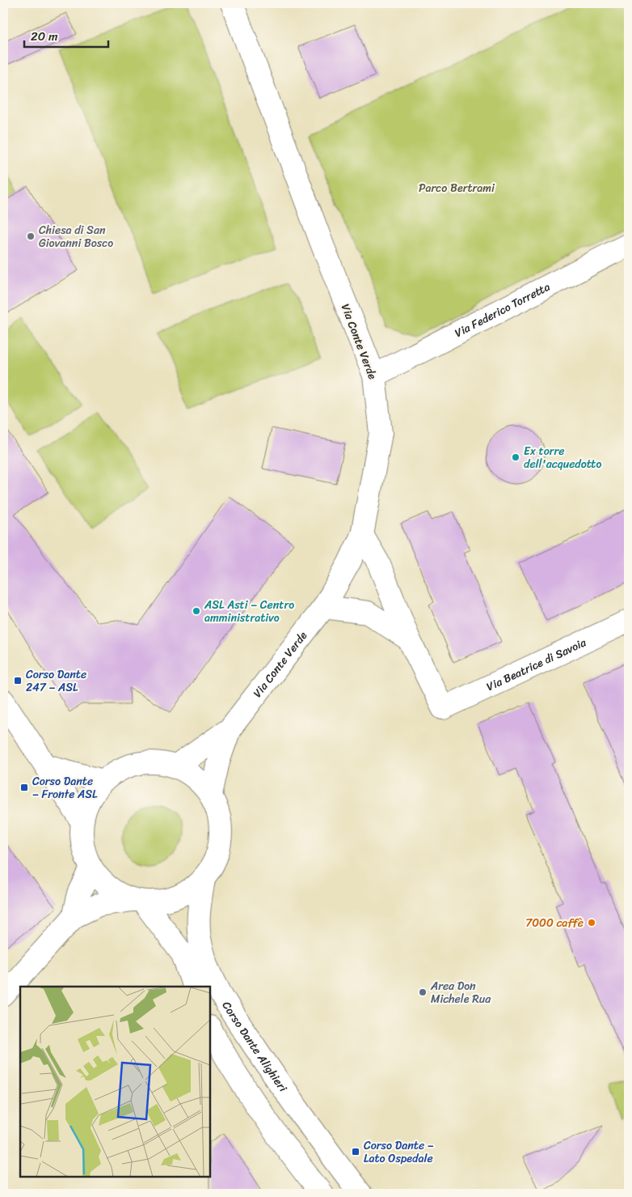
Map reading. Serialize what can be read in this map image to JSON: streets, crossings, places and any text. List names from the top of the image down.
{
  "streets": {
    "street": [
      "Via Federico Torretta",
      "Via Conte Verde",
      "Via Beatrice di Savoia",
      "Corso Dante Alighieri"
    ]
  },
  "crossings": [
    ["Via Federico Torretta", "Via Conte Verde"],
    ["Via Conte Verde", "Corso Dante Alighieri"]
  ],
  "parks": ["Parco Bertrami"],
  "places": {
    "other": [
      "Chiesa di San Giovanni Bosco",
      "Ex torre dell'acquedotto",
      "ASL Asti – Centro amministrativo",
      "7000 caffè",
      "Area Don Michele Rua"
    ],
    "transit": ["Corso Dante 247 – ASL", "Corso Dante – Fronte ASL", "Corso Dante – Lato Ospedale"]
  },
  "scale_bar": "20 m"
}
